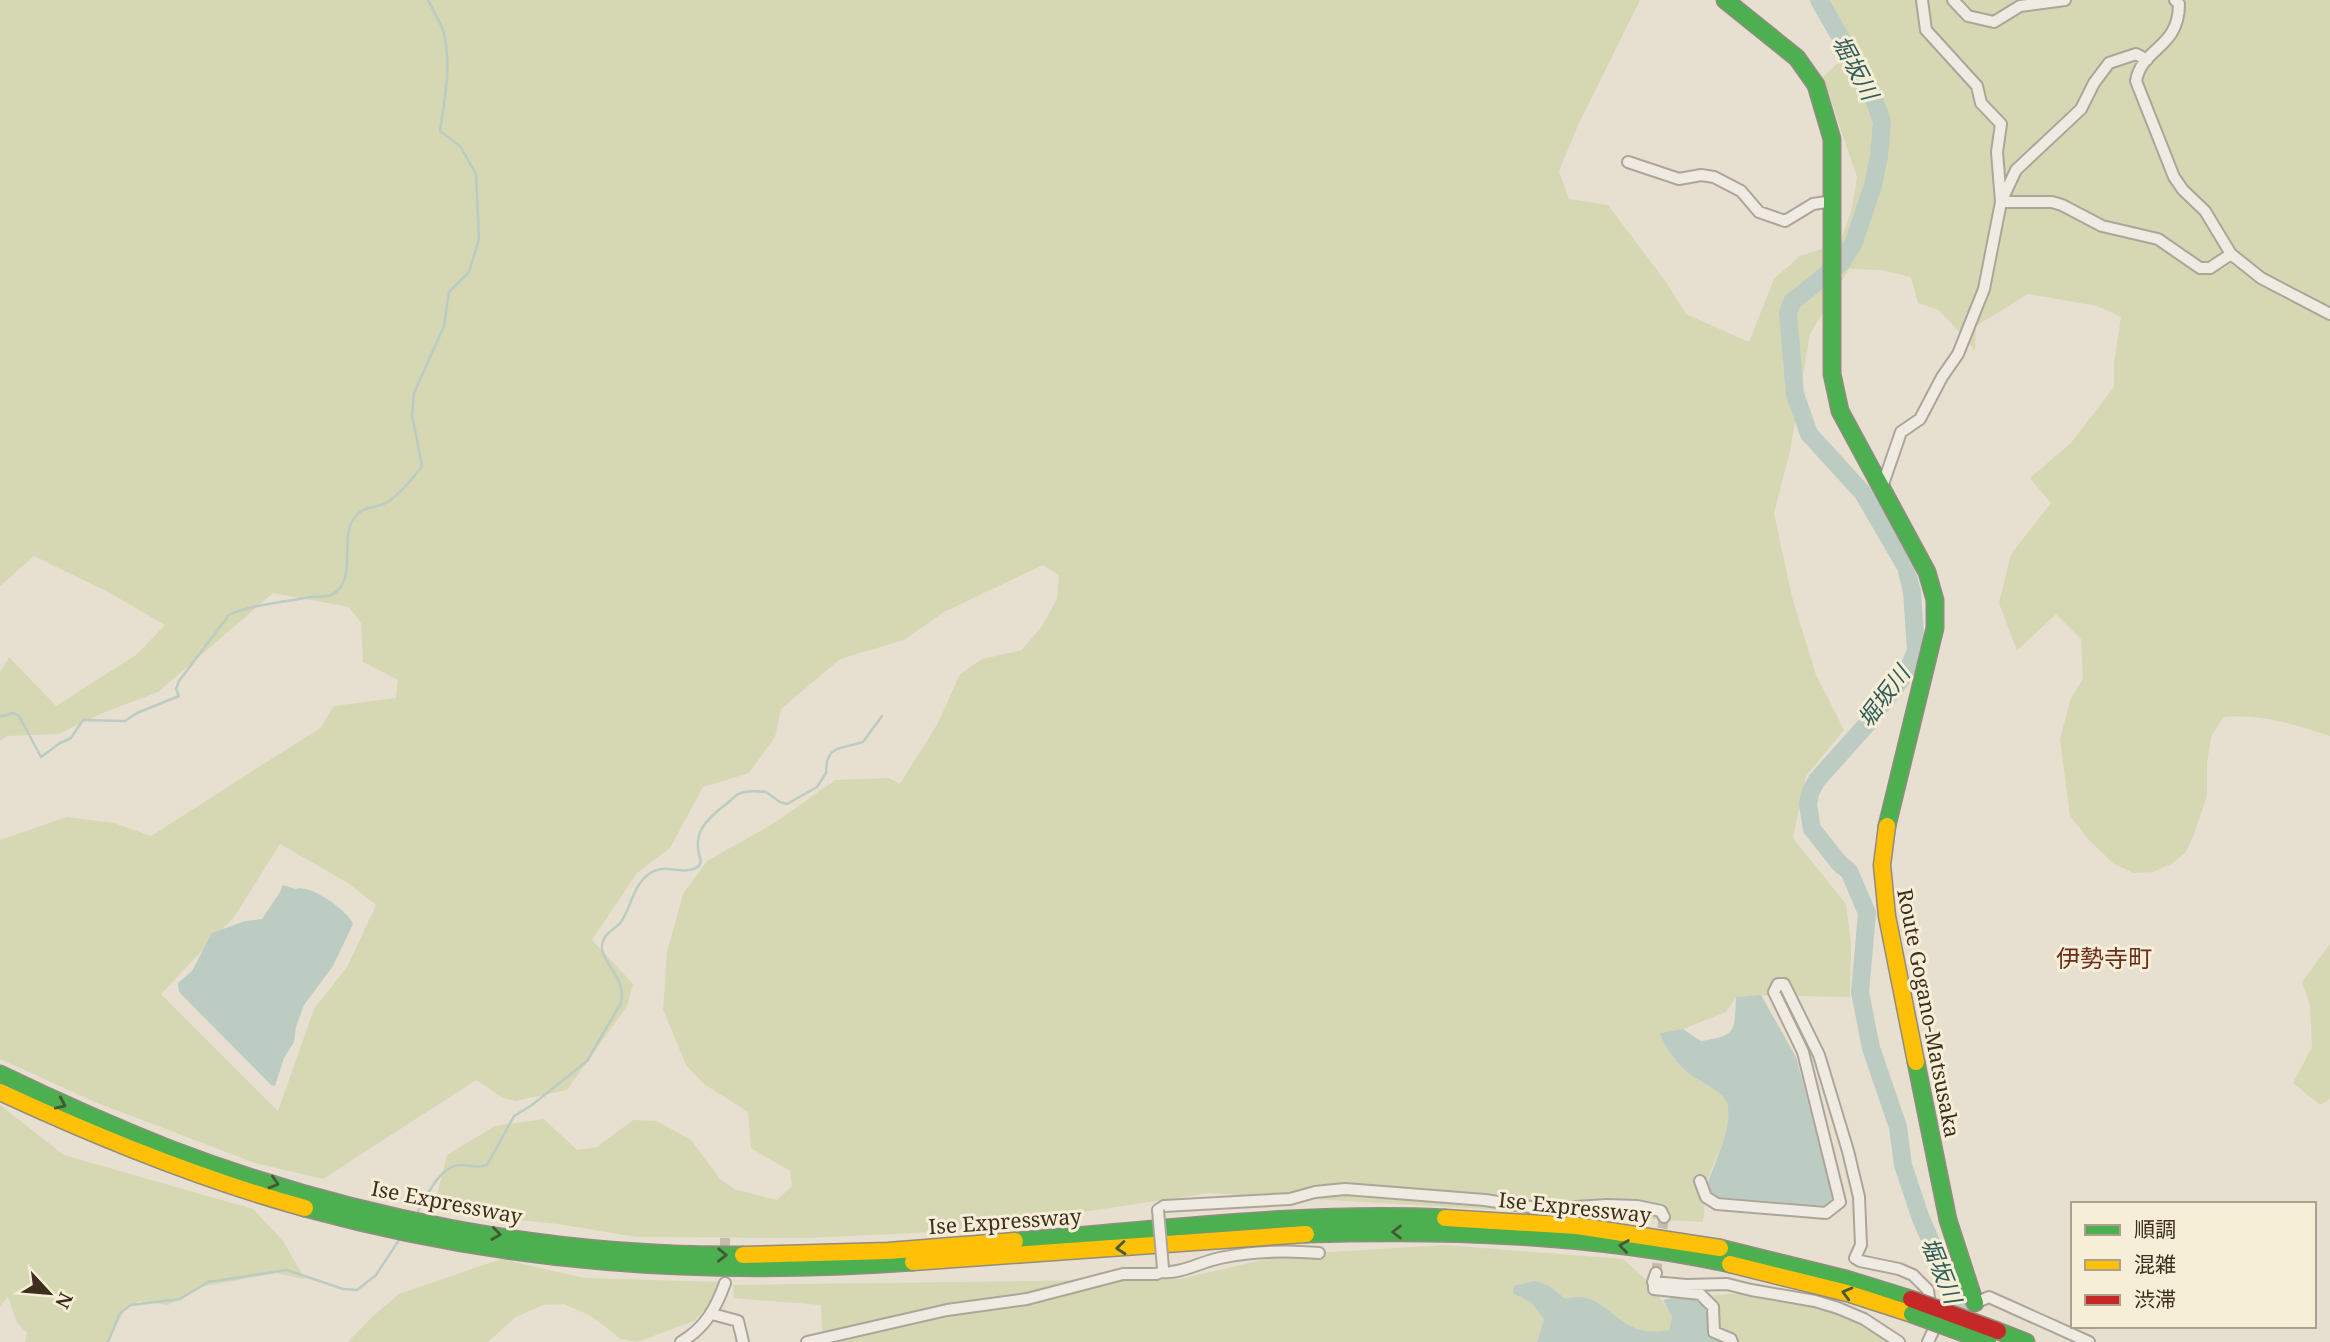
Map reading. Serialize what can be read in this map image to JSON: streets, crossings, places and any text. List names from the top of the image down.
{
  "streets": {
    "main road": ["Route Gogano-Matsusaka", "Ise Expressway"]
  },
  "districts": ["伊勢寺町"],
  "water": ["堀坂川"],
  "legend": ["順調", "混雑", "渋滞"],
  "north": "bottom right"
}
